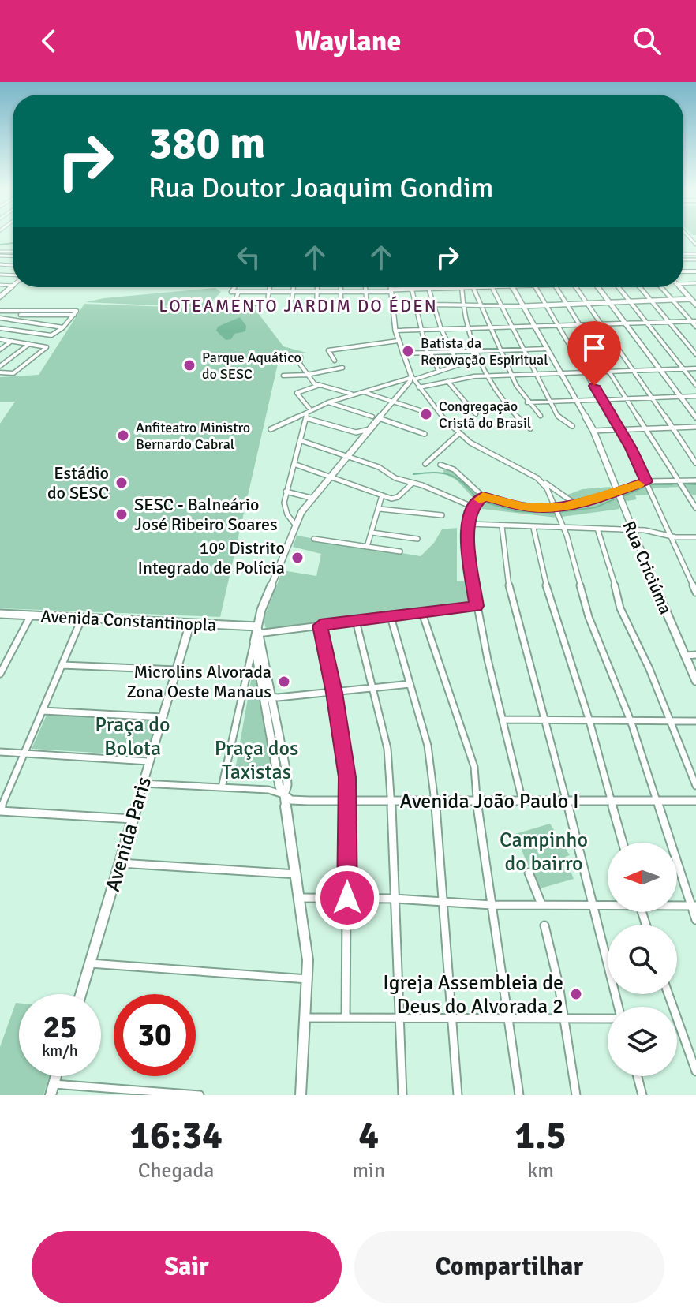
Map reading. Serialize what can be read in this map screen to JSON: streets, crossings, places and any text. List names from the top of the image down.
{
  "streets": {
    "street": [
      "Rua Criciúma",
      "Avenida Constantinopla",
      "Avenida João Paulo I",
      "Avenida Paris"
    ]
  },
  "crossings": [
    ["Avenida Constantinopla", "Avenida Paris"]
  ],
  "districts": ["LOTEAMENTO JARDIM DO ÉDEN"],
  "parks": ["Praça do Bolota", "Praça dos Taxistas", "Campinho do bairro"],
  "places": [
    "Batista da Renovação Espiritual",
    "Parque Aquático do SESC",
    "Congregação Cristã do Brasil",
    "Anfiteatro Ministro Bernardo Cabral",
    "Estádio do SESC",
    "SESC - Balneário José Ribeiro Soares",
    "10º Distrito Integrado de Polícia",
    "Microlins Alvorada Zona Oeste Manaus",
    "Igreja Assembleia de Deus do Alvorada 2"
  ],
  "north": "left",
  "page": {
    "header": "Waylane",
    "turn": ["380 m", "Rua Doutor Joaquim Gondim"],
    "speed": "25 km/h",
    "limit": "30",
    "eta": [
      "16:34",
      "Chegada",
      "4",
      "min",
      "1.5",
      "km"
    ],
    "buttons": ["Sair", "Compartilhar"]
  }
}
